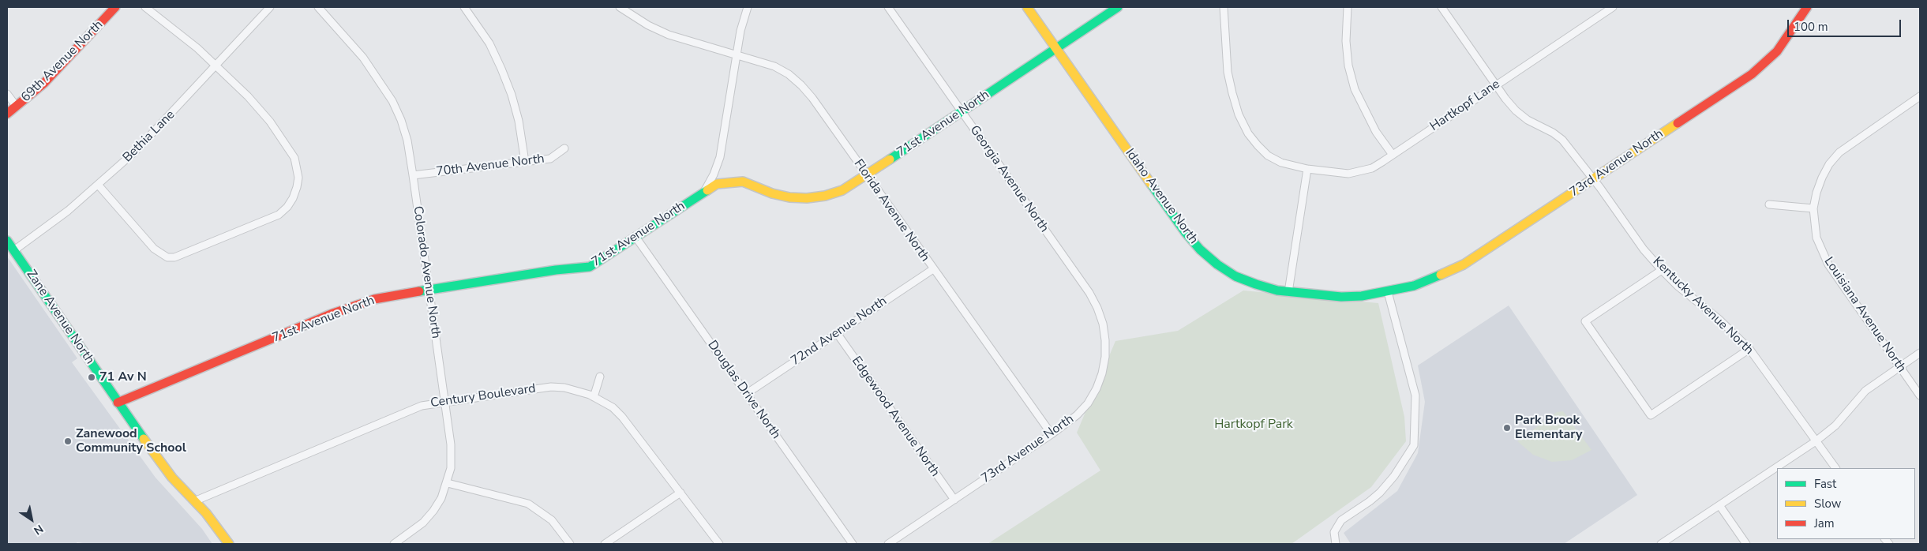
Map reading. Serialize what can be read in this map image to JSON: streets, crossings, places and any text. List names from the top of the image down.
{
  "streets": {
    "street": [
      "69th Avenue North",
      "Hartkopf Lane",
      "71st Avenue North",
      "Bethia Lane",
      "73rd Avenue North",
      "70th Avenue North",
      "Georgia Avenue North",
      "Idaho Avenue North",
      "Florida Avenue North",
      "Colorado Avenue North",
      "Kentucky Avenue North",
      "Louisiana Avenue North",
      "Zane Avenue North",
      "72nd Avenue North",
      "Douglas Drive North",
      "Century Boulevard",
      "Edgewood Avenue North"
    ]
  },
  "crossings": [
    ["Hartkopf Lane", "Kentucky Avenue North"],
    ["71st Avenue North", "Georgia Avenue North"],
    ["71st Avenue North", "Idaho Avenue North"],
    ["71st Avenue North", "Florida Avenue North"],
    ["71st Avenue North", "Colorado Avenue North"],
    ["71st Avenue North", "Zane Avenue North"],
    ["71st Avenue North", "Douglas Drive North"],
    ["Bethia Lane", "Zane Avenue North"],
    ["73rd Avenue North", "Georgia Avenue North"],
    ["73rd Avenue North", "Idaho Avenue North"],
    ["73rd Avenue North", "Florida Avenue North"],
    ["73rd Avenue North", "Kentucky Avenue North"],
    ["73rd Avenue North", "Edgewood Avenue North"],
    ["70th Avenue North", "Colorado Avenue North"],
    ["Florida Avenue North", "72nd Avenue North"],
    ["Colorado Avenue North", "Century Boulevard"],
    ["Zane Avenue North", "Century Boulevard"],
    ["72nd Avenue North", "Douglas Drive North"],
    ["72nd Avenue North", "Edgewood Avenue North"]
  ],
  "parks": ["Hartkopf Park"],
  "places": ["71 Av N", "Park Brook Elementary", "Zanewood Community School"],
  "legend": ["Fast", "Slow", "Jam"],
  "scale_bar": "100 m",
  "north": "bottom right"
}
